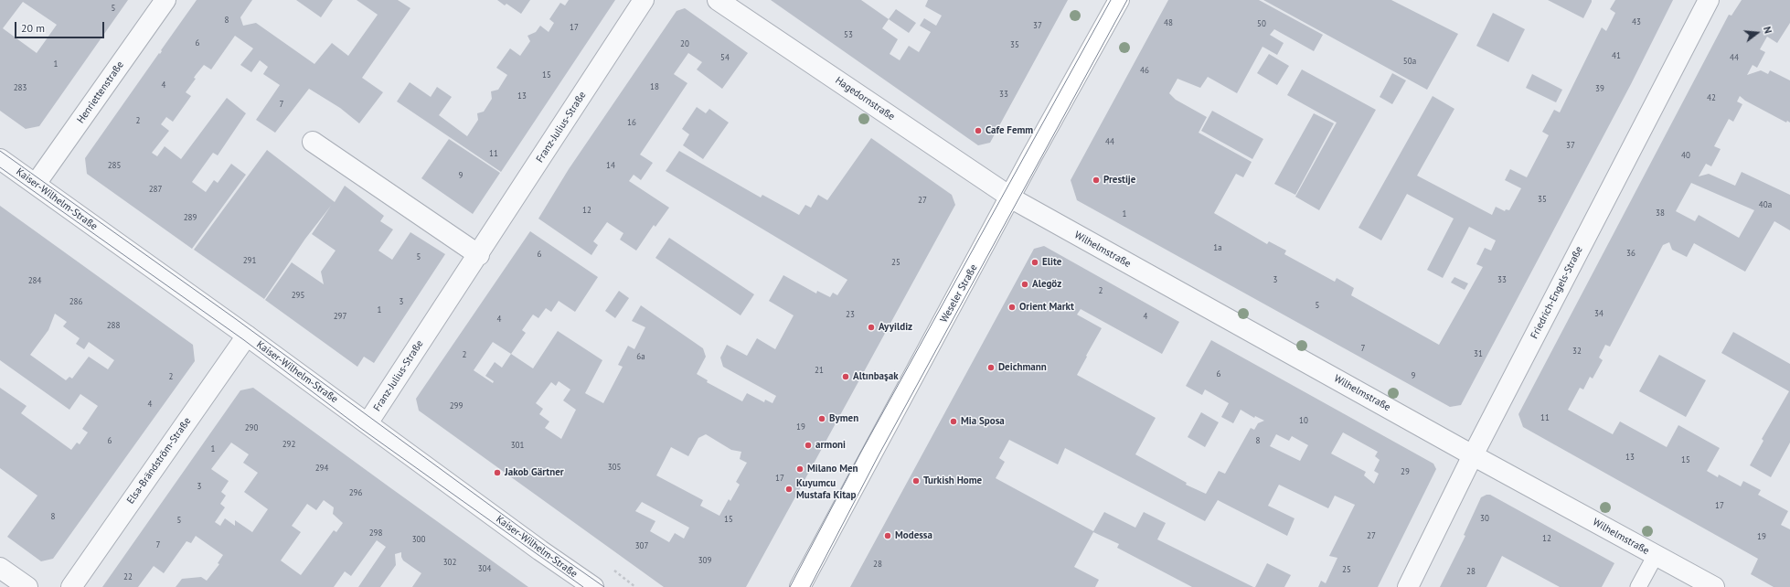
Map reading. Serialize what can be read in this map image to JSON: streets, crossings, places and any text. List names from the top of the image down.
{
  "streets": {
    "main road": ["Weseler Straße"],
    "street": [
      "Henriettenstraße",
      "Hagedornstraße",
      "Franz-Julius-Straße",
      "Kaiser-Wilhelm-Straße",
      "Wilhelmstraße",
      "Friedrich-Engels-Straße",
      "Elsa-Brändström-Straße"
    ]
  },
  "crossings": [
    ["Henriettenstraße", "Kaiser-Wilhelm-Straße"],
    ["Hagedornstraße", "Wilhelmstraße"],
    ["Hagedornstraße", "Weseler Straße"],
    ["Franz-Julius-Straße", "Kaiser-Wilhelm-Straße"],
    ["Kaiser-Wilhelm-Straße", "Elsa-Brändström-Straße"],
    ["Wilhelmstraße", "Friedrich-Engels-Straße"],
    ["Wilhelmstraße", "Weseler Straße"]
  ],
  "places": [
    "Cafe Femm",
    "Prestije",
    "Elite",
    "Alegöz",
    "Orient Markt",
    "Ayyildiz",
    "Deichmann",
    "Altınbaşak",
    "Bymen",
    "Mia Sposa",
    "armoni",
    "Milano Men",
    "Jakob Gärtner",
    "Turkish Home",
    "Kuyumcu Mustafa Kitap",
    "Modessa"
  ],
  "house_numbers": [
    "5",
    "8",
    "43",
    "48",
    "50",
    "37",
    "17",
    "53",
    "6",
    "20",
    "35",
    "41",
    "54",
    "44",
    "50a",
    "1",
    "46",
    "15",
    "4",
    "18",
    "283",
    "39",
    "33",
    "13",
    "42",
    "7",
    "2",
    "16",
    "44",
    "37",
    "11",
    "40",
    "285",
    "14",
    "9",
    "287",
    "35",
    "27",
    "40a",
    "12",
    "38",
    "1",
    "289",
    "1a",
    "36",
    "6",
    "5",
    "291",
    "25",
    "3",
    "33",
    "284",
    "2",
    "295",
    "286",
    "3",
    "5",
    "1",
    "34",
    "23",
    "297",
    "4",
    "4",
    "288",
    "7",
    "32",
    "31",
    "2",
    "6a",
    "21",
    "6",
    "9",
    "2",
    "4",
    "299",
    "11",
    "10",
    "19",
    "290",
    "6",
    "8",
    "292",
    "301",
    "1",
    "13",
    "15",
    "305",
    "294",
    "29",
    "17",
    "3",
    "296",
    "17",
    "8",
    "30",
    "15",
    "5",
    "298",
    "27",
    "19",
    "12",
    "300",
    "7",
    "307",
    "309",
    "302",
    "28",
    "304",
    "25",
    "28",
    "22"
  ],
  "scale_bar": "20 m",
  "north": "right"
}
